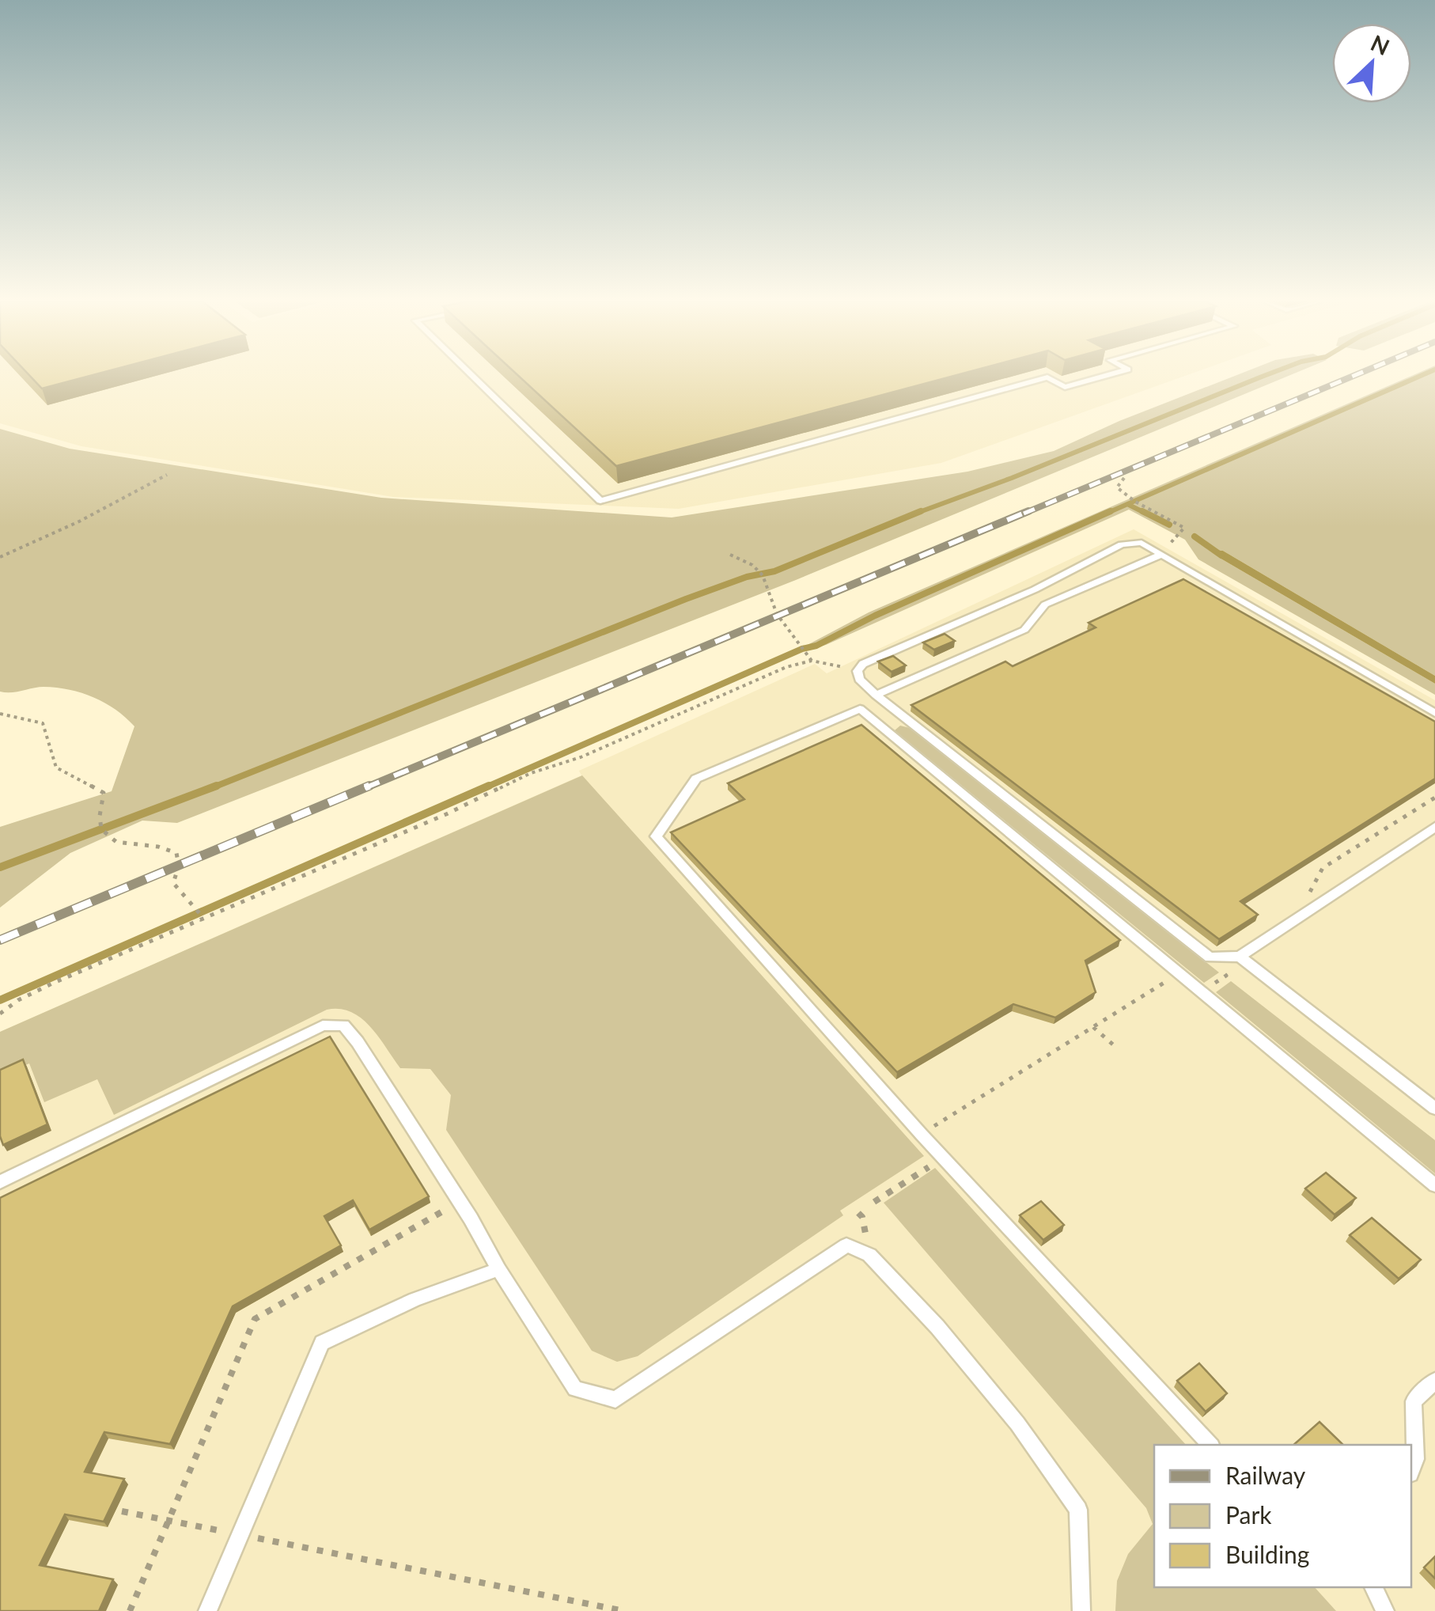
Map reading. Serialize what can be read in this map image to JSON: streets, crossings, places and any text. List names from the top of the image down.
{
  "legend": ["Railway", "Park", "Building"],
  "north": "top right"
}
